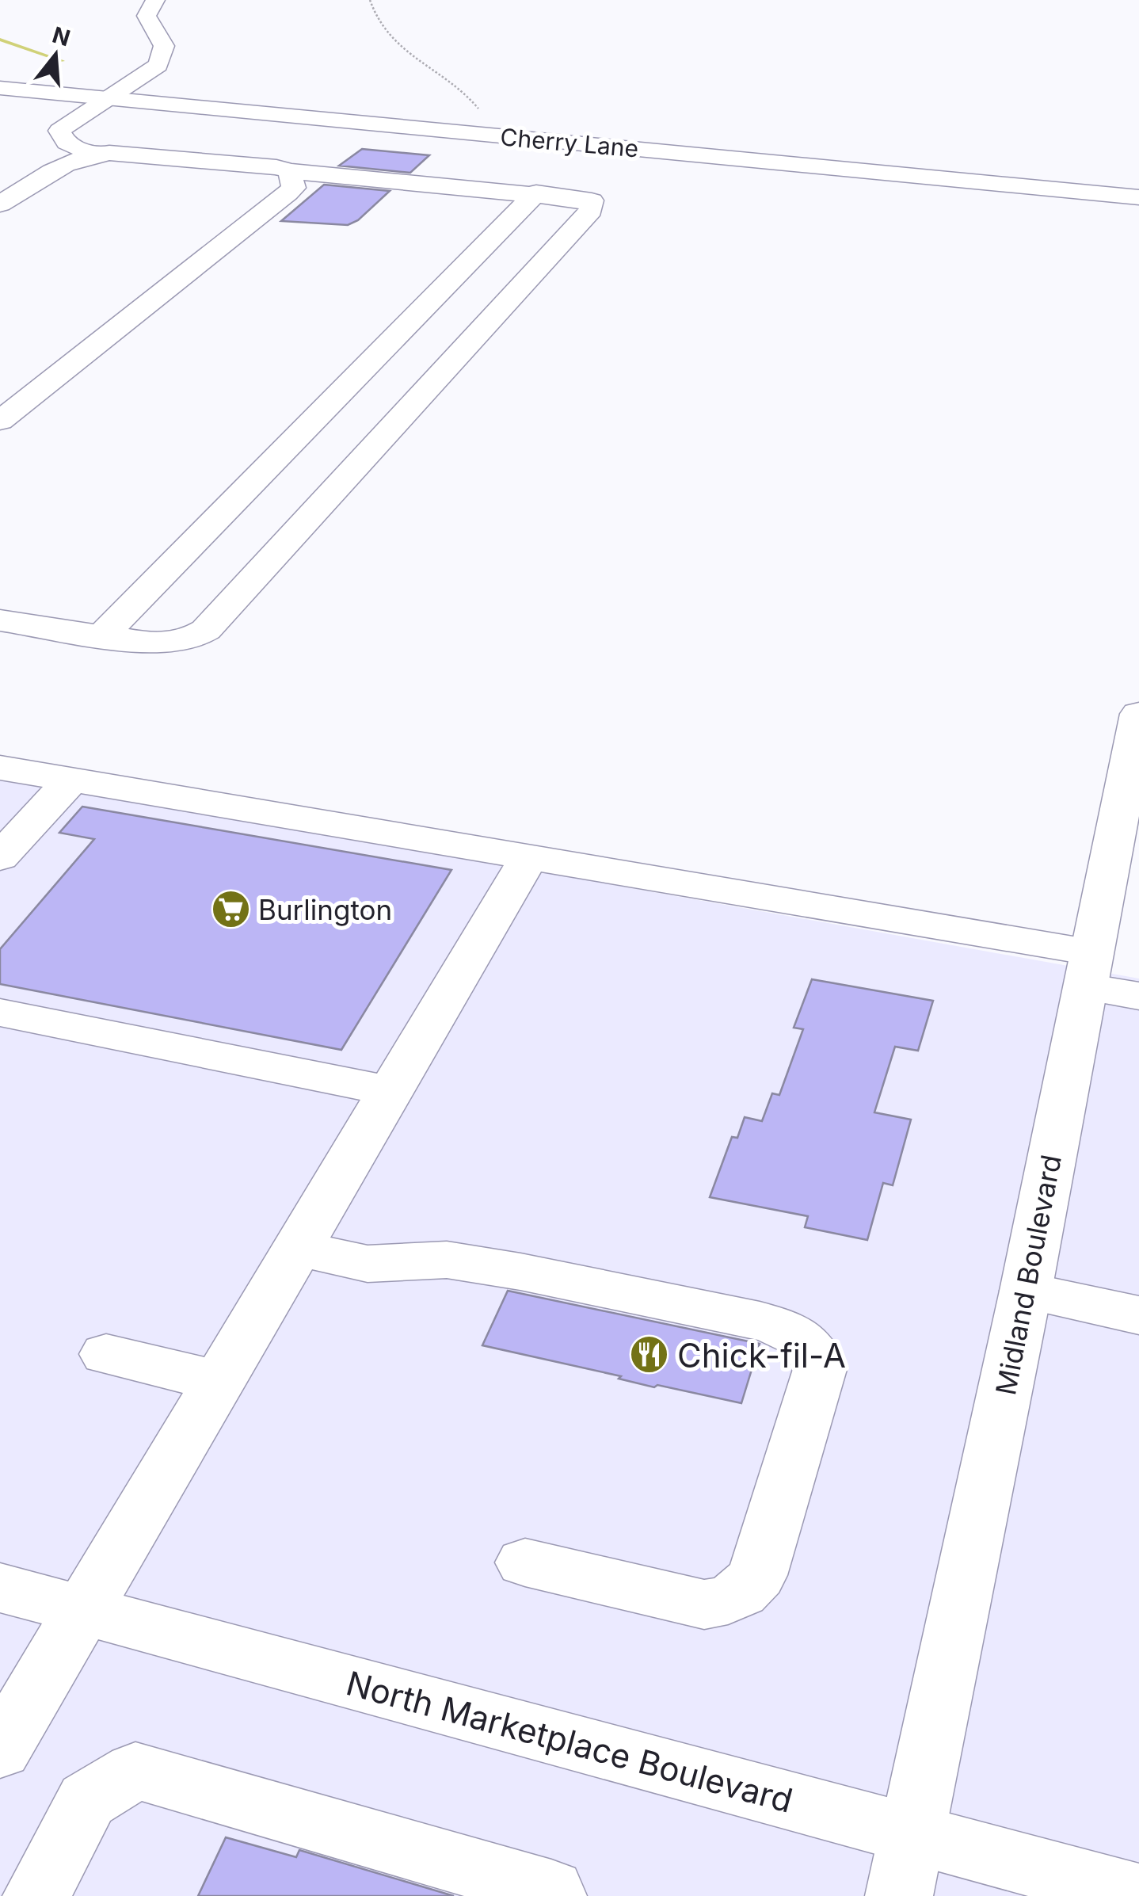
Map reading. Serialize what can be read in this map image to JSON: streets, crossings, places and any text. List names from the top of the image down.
{
  "streets": {
    "main road": ["Cherry Lane", "Midland Boulevard", "North Marketplace Boulevard"]
  },
  "crossings": [
    ["Midland Boulevard", "North Marketplace Boulevard"]
  ],
  "places": {
    "supermarket": ["Burlington"],
    "restaurant": ["Chick-fil-A"]
  },
  "north": "top"
}
